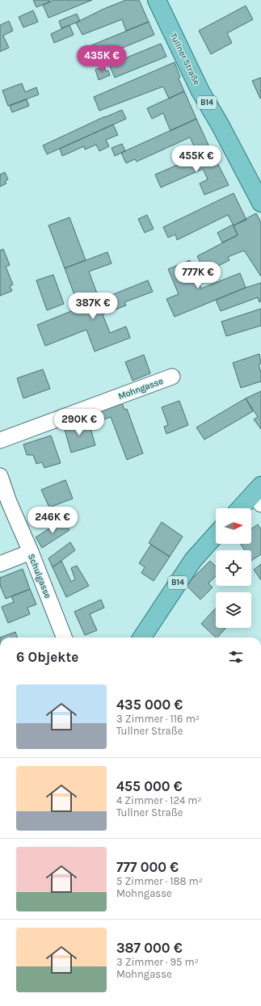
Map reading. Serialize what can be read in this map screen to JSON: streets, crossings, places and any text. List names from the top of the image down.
{
  "streets": {
    "main road": ["Tullner Straße", "B14"],
    "street": ["Mohngasse", "Schulgasse"]
  },
  "north": "right",
  "page": {
    "price": [
      "435K €",
      "455K €",
      "777K €",
      "387K €",
      "290K €",
      "246K €"
    ],
    "heading": "6 Objekte",
    "list": [
      {
        "name": "435 000 €",
        "note": "3 Zimmer · 116 m² · Tullner Straße"
      },
      {
        "name": "455 000 €",
        "note": "4 Zimmer · 124 m² · Tullner Straße"
      },
      {
        "name": "777 000 €",
        "note": "5 Zimmer · 188 m² · Mohngasse"
      },
      {
        "name": "387 000 €",
        "note": "3 Zimmer · 95 m² · Mohngasse"
      }
    ]
  }
}
